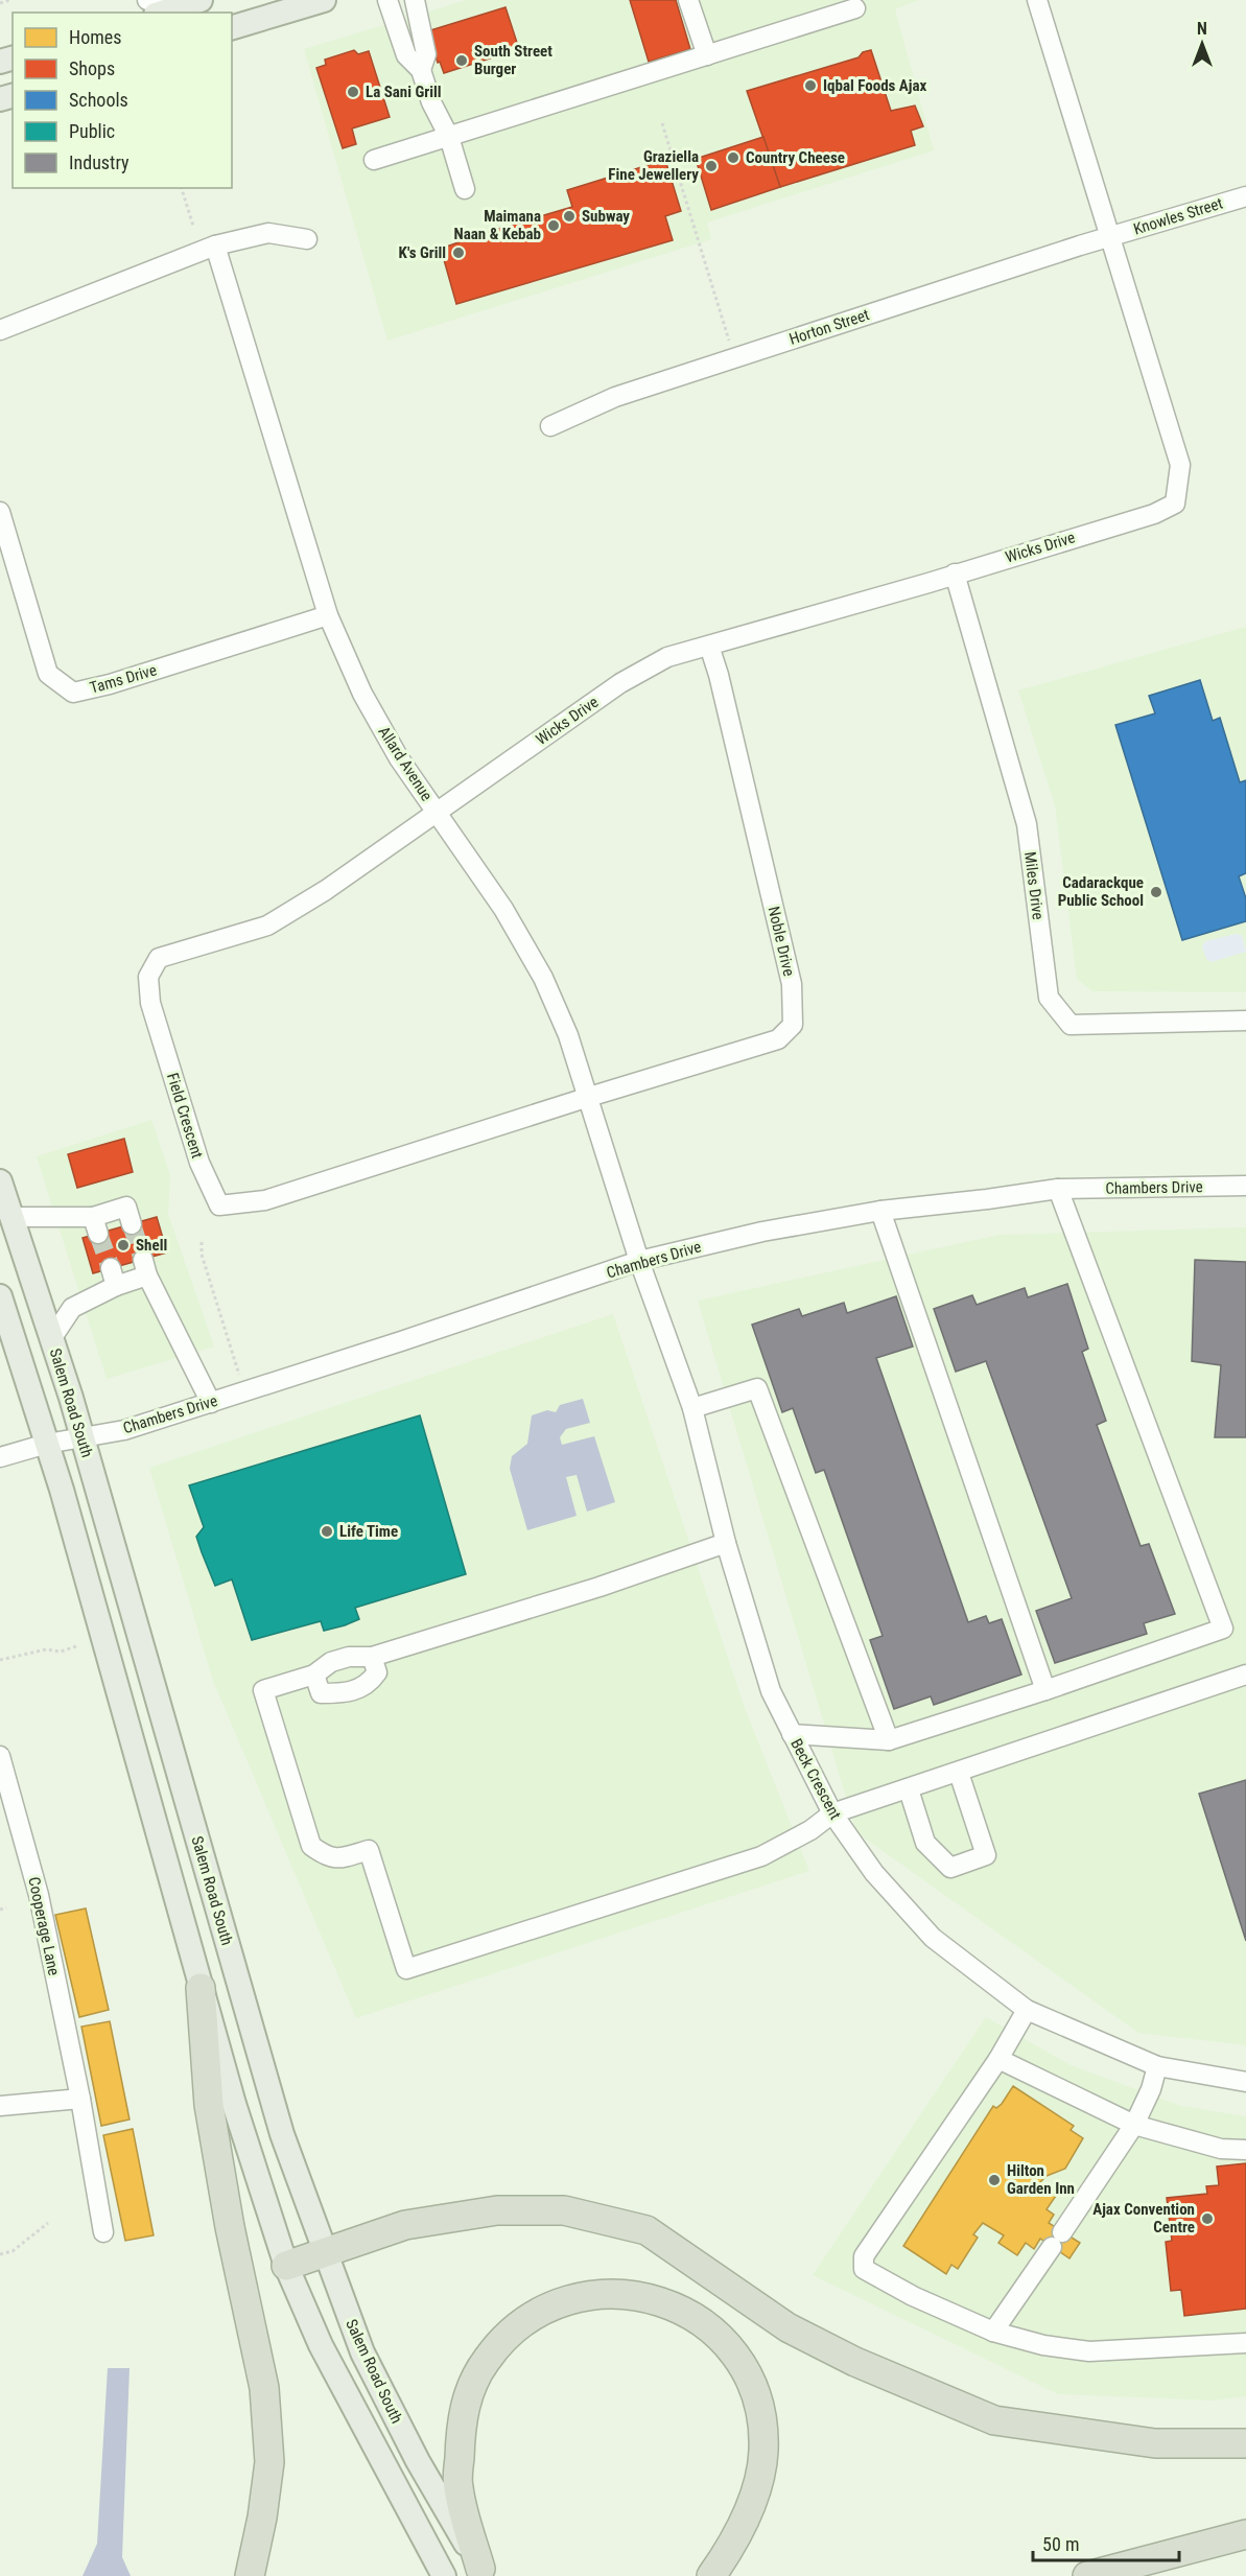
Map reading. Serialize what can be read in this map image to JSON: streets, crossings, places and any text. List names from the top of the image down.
{
  "streets": {
    "main road": ["Salem Road South"],
    "street": [
      "Knowles Street",
      "Horton Street",
      "Wicks Drive",
      "Tams Drive",
      "Allard Avenue",
      "Miles Drive",
      "Noble Drive",
      "Field Crescent",
      "Chambers Drive",
      "Beck Crescent",
      "Cooperage Lane"
    ]
  },
  "crossings": [
    ["Knowles Street", "Horton Street"],
    ["Knowles Street", "Wicks Drive"],
    ["Horton Street", "Wicks Drive"],
    ["Wicks Drive", "Allard Avenue"],
    ["Wicks Drive", "Miles Drive"],
    ["Wicks Drive", "Noble Drive"],
    ["Wicks Drive", "Field Crescent"],
    ["Tams Drive", "Allard Avenue"],
    ["Allard Avenue", "Noble Drive"],
    ["Allard Avenue", "Field Crescent"],
    ["Allard Avenue", "Chambers Drive"],
    ["Allard Avenue", "Beck Crescent"],
    ["Noble Drive", "Field Crescent"],
    ["Chambers Drive", "Salem Road South"],
    ["Chambers Drive", "Beck Crescent"]
  ],
  "places": [
    "South Street Burger",
    "Iqbal Foods Ajax",
    "La Sani Grill",
    "Country Cheese",
    "Graziella Fine Jewellery",
    "Subway",
    "Maimana Naan & Kebab",
    "K's Grill",
    "Cadarackque Public School",
    "Shell",
    "Life Time",
    "Hilton Garden Inn",
    "Ajax Convention Centre"
  ],
  "legend": [
    "Homes",
    "Shops",
    "Schools",
    "Public",
    "Industry"
  ],
  "scale_bar": "50 m",
  "north": "top"
}
